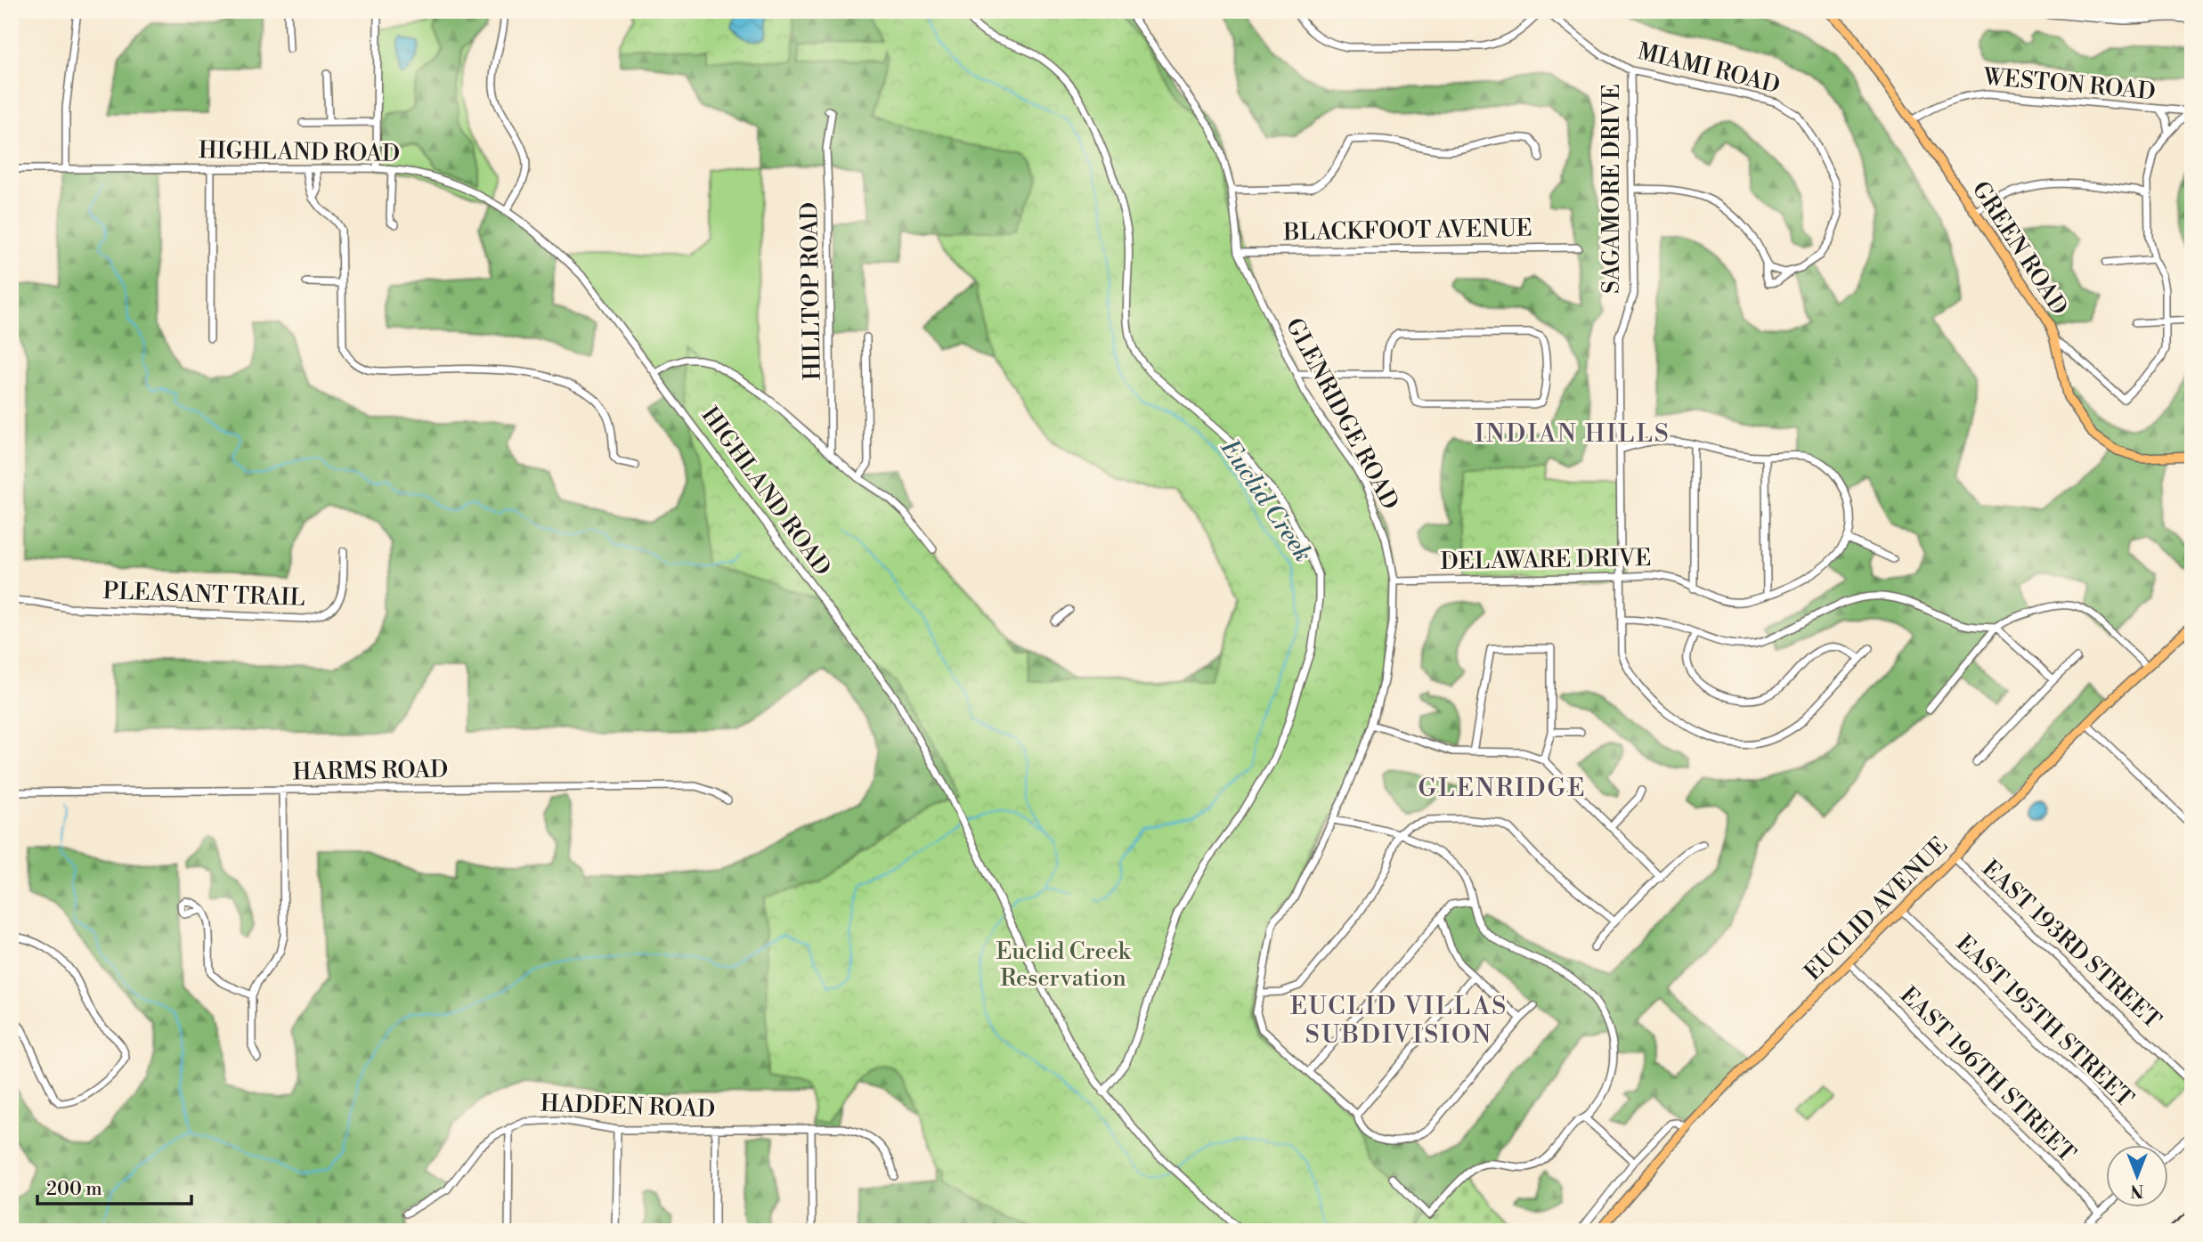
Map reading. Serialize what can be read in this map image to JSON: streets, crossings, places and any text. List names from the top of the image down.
{
  "streets": {
    "main road": ["GREEN ROAD", "EUCLID AVENUE"],
    "street": [
      "MIAMI ROAD",
      "WESTON ROAD",
      "HIGHLAND ROAD",
      "SAGAMORE DRIVE",
      "BLACKFOOT AVENUE",
      "HILLTOP ROAD",
      "GLENRIDGE ROAD",
      "DELAWARE DRIVE",
      "PLEASANT TRAIL",
      "HARMS ROAD",
      "EAST 193RD STREET",
      "EAST 195TH STREET",
      "EAST 196TH STREET",
      "HADDEN ROAD"
    ]
  },
  "crossings": [
    ["MIAMI ROAD", "SAGAMORE DRIVE"],
    ["WESTON ROAD", "GREEN ROAD"],
    ["SAGAMORE DRIVE", "DELAWARE DRIVE"],
    ["BLACKFOOT AVENUE", "GLENRIDGE ROAD"],
    ["GLENRIDGE ROAD", "DELAWARE DRIVE"],
    ["EUCLID AVENUE", "EAST 193RD STREET"],
    ["EUCLID AVENUE", "EAST 195TH STREET"],
    ["EUCLID AVENUE", "EAST 196TH STREET"]
  ],
  "districts": ["INDIAN HILLS", "GLENRIDGE", "EUCLID VILLAS SUBDIVISION"],
  "water": ["Euclid Creek"],
  "parks": ["Euclid Creek Reservation"],
  "scale_bar": "200 m",
  "north": "bottom"
}
